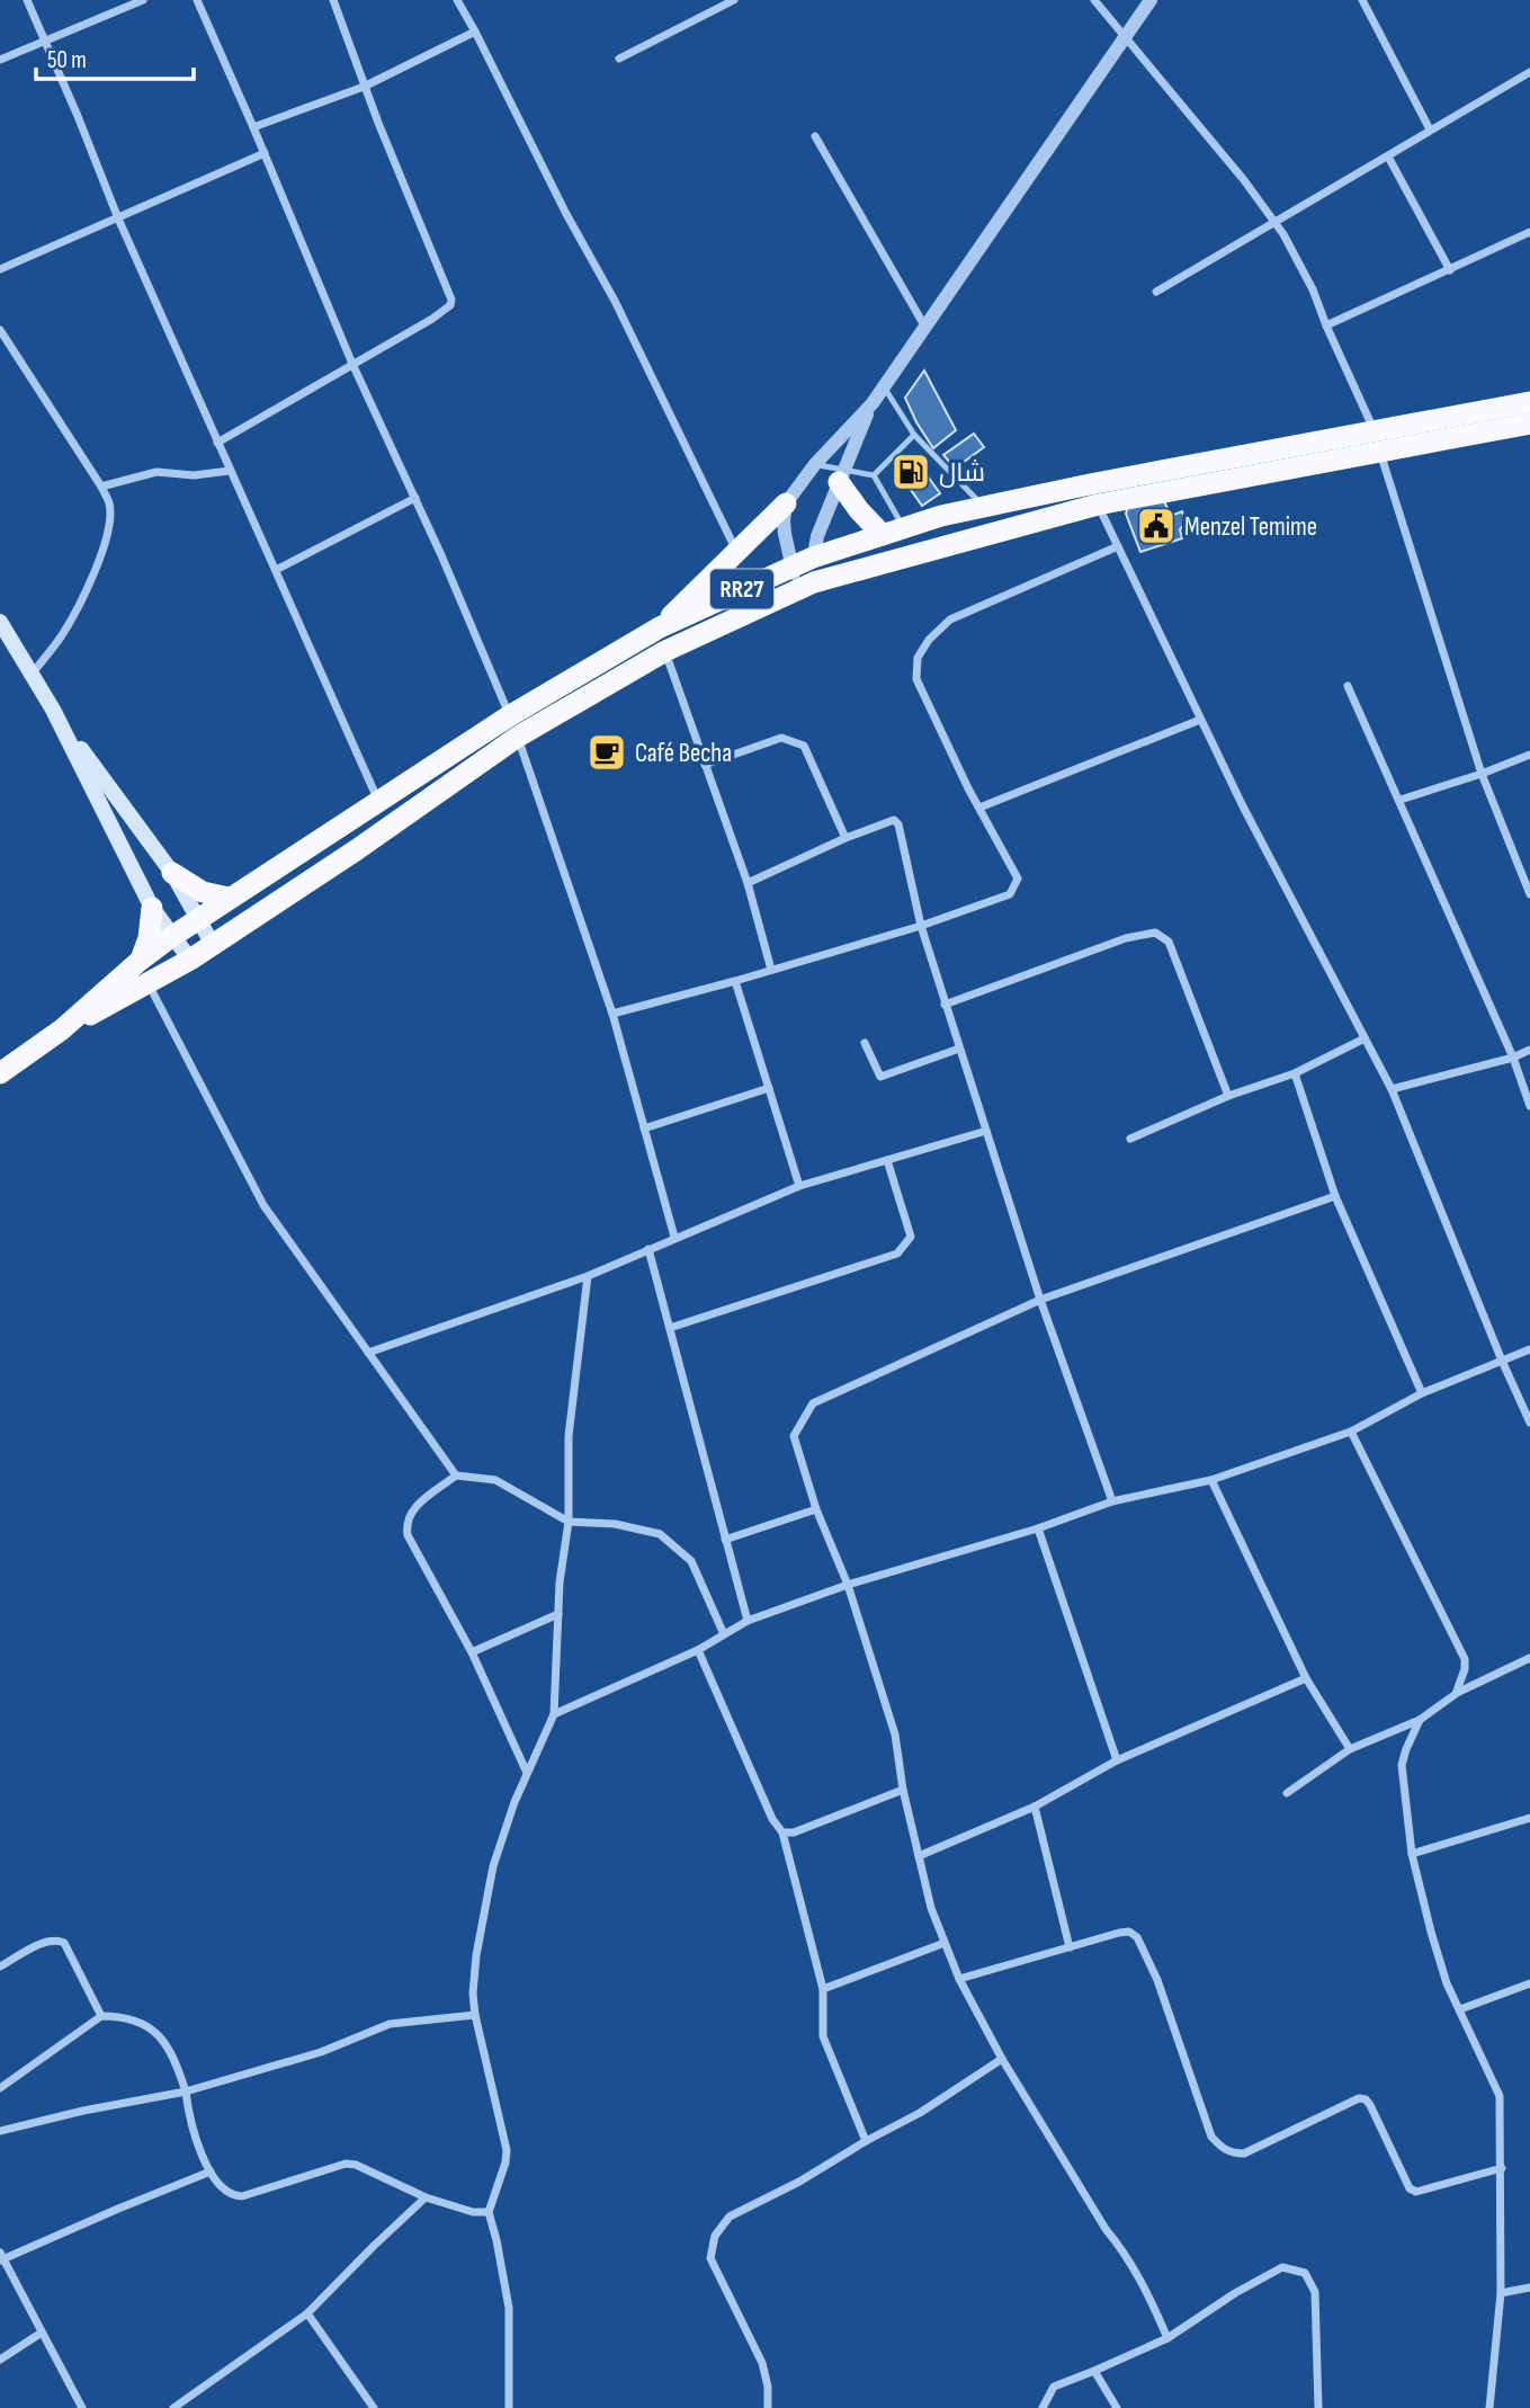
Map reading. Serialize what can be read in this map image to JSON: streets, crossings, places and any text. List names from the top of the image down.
{
  "streets": {
    "highway": ["RR27"]
  },
  "places": {
    "fuel station": ["شال"],
    "public building": ["Menzel Temime"],
    "cafe": ["Café Becha"]
  },
  "scale_bar": "50 m"
}
